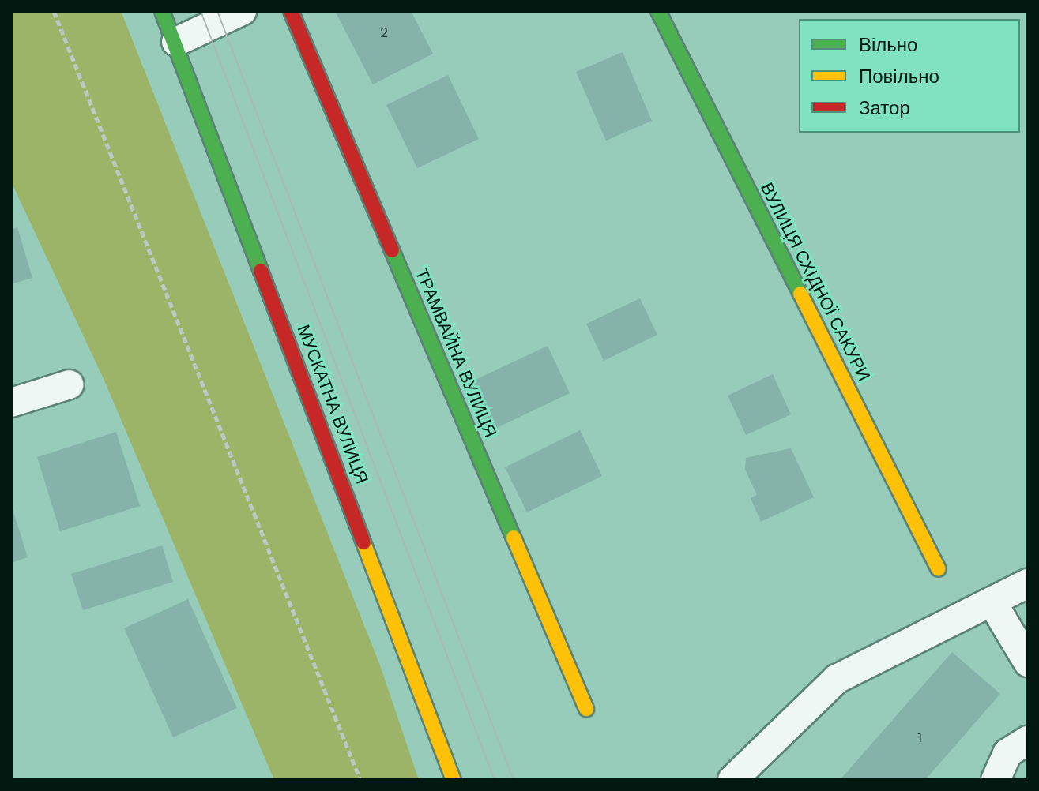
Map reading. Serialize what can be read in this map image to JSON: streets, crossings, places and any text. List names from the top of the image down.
{
  "streets": {
    "street": ["ВУЛИЦЯ СХІДНОЇ САКУРИ", "ТРАМВАЙНА ВУЛИЦЯ", "МУСКАТНА ВУЛИЦЯ"]
  },
  "house_numbers": ["2", "1"],
  "legend": ["Вільно", "Повільно", "Затор"]
}
